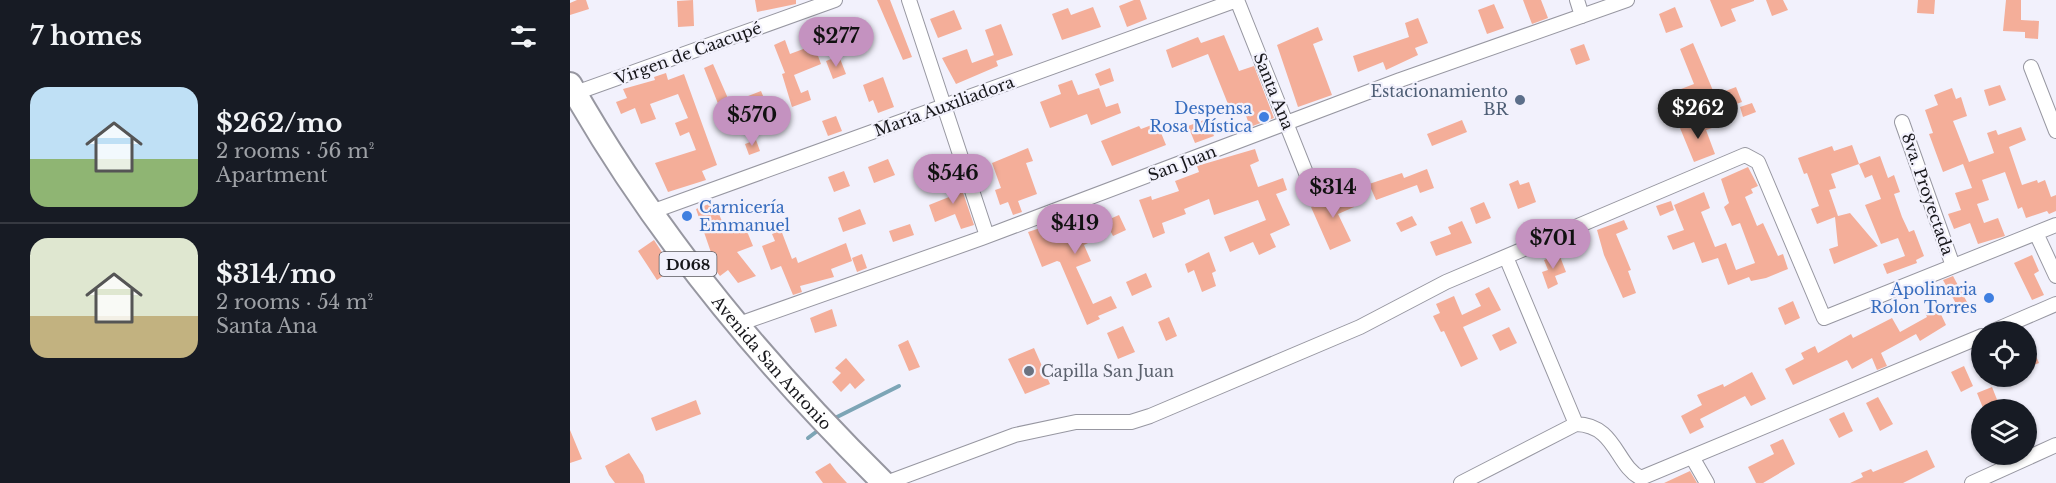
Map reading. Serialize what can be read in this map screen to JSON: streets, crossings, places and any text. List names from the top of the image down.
{
  "streets": {
    "main road": ["D068", "Avenida San Antonio"],
    "street": [
      "Virgen de Caacupé",
      "Santa Ana",
      "María Auxiliadora",
      "San Juan",
      "8va. Proyectada"
    ]
  },
  "crossings": [
    ["Virgen de Caacupé", "Avenida San Antonio"],
    ["Santa Ana", "María Auxiliadora"],
    ["Santa Ana", "San Juan"],
    ["María Auxiliadora", "Avenida San Antonio"],
    ["San Juan", "Avenida San Antonio"]
  ],
  "places": [
    "Estacionamiento BR",
    "Despensa Rosa Mística",
    "Carnicería Emmanuel",
    "Apolinaria Rolon Torres",
    "Capilla San Juan"
  ],
  "page": {
    "heading": "7 homes",
    "price": [
      "$277",
      "$262",
      "$570",
      "$546",
      "$314",
      "$419",
      "$701"
    ],
    "list": [
      {
        "name": "$262/mo",
        "note": "2 rooms · 56 m² · Apartment"
      },
      {
        "name": "$314/mo",
        "note": "2 rooms · 54 m² · Santa Ana"
      }
    ]
  }
}
